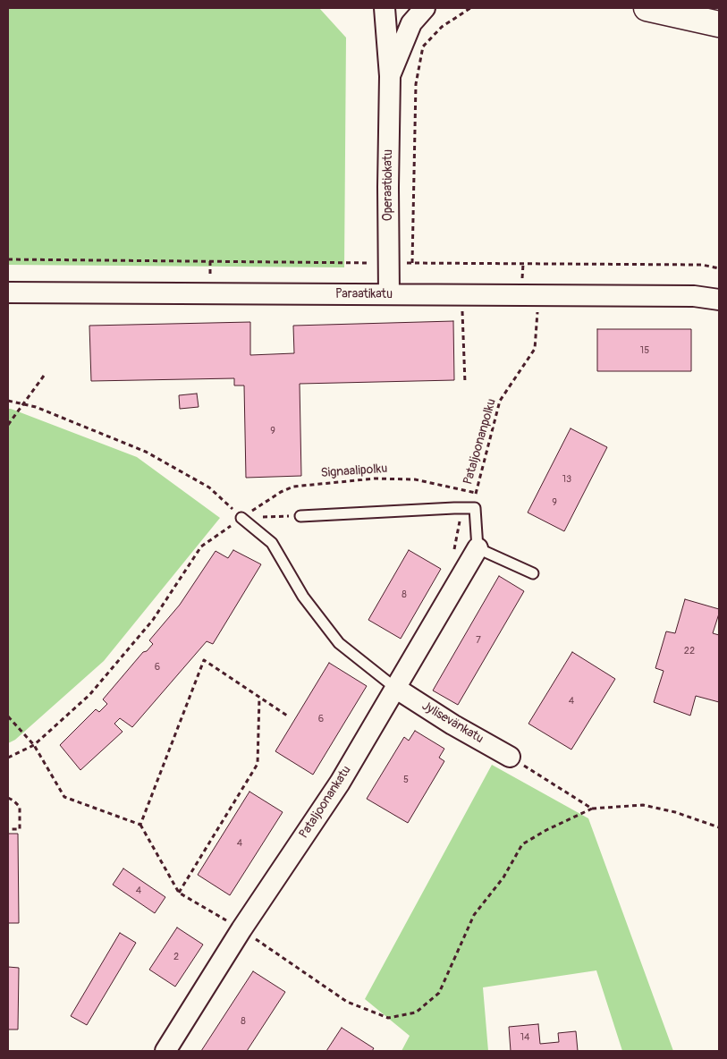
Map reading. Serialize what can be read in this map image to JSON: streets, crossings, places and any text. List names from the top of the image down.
{
  "streets": {
    "street": [
      "Operaatiokatu",
      "Paraatikatu",
      "Jylisevänkatu",
      "Pataljoonankatu"
    ],
    "path": ["Pataljoonanpolku", "Signaalipolku"]
  },
  "crossings": [
    ["Operaatiokatu", "Paraatikatu"],
    ["Pataljoonanpolku", "Signaalipolku"],
    ["Jylisevänkatu", "Pataljoonankatu"]
  ],
  "house_numbers": [
    "15",
    "9",
    "13",
    "9",
    "8",
    "7",
    "22",
    "6",
    "4",
    "6",
    "5",
    "4",
    "4",
    "2",
    "8",
    "14"
  ]
}
